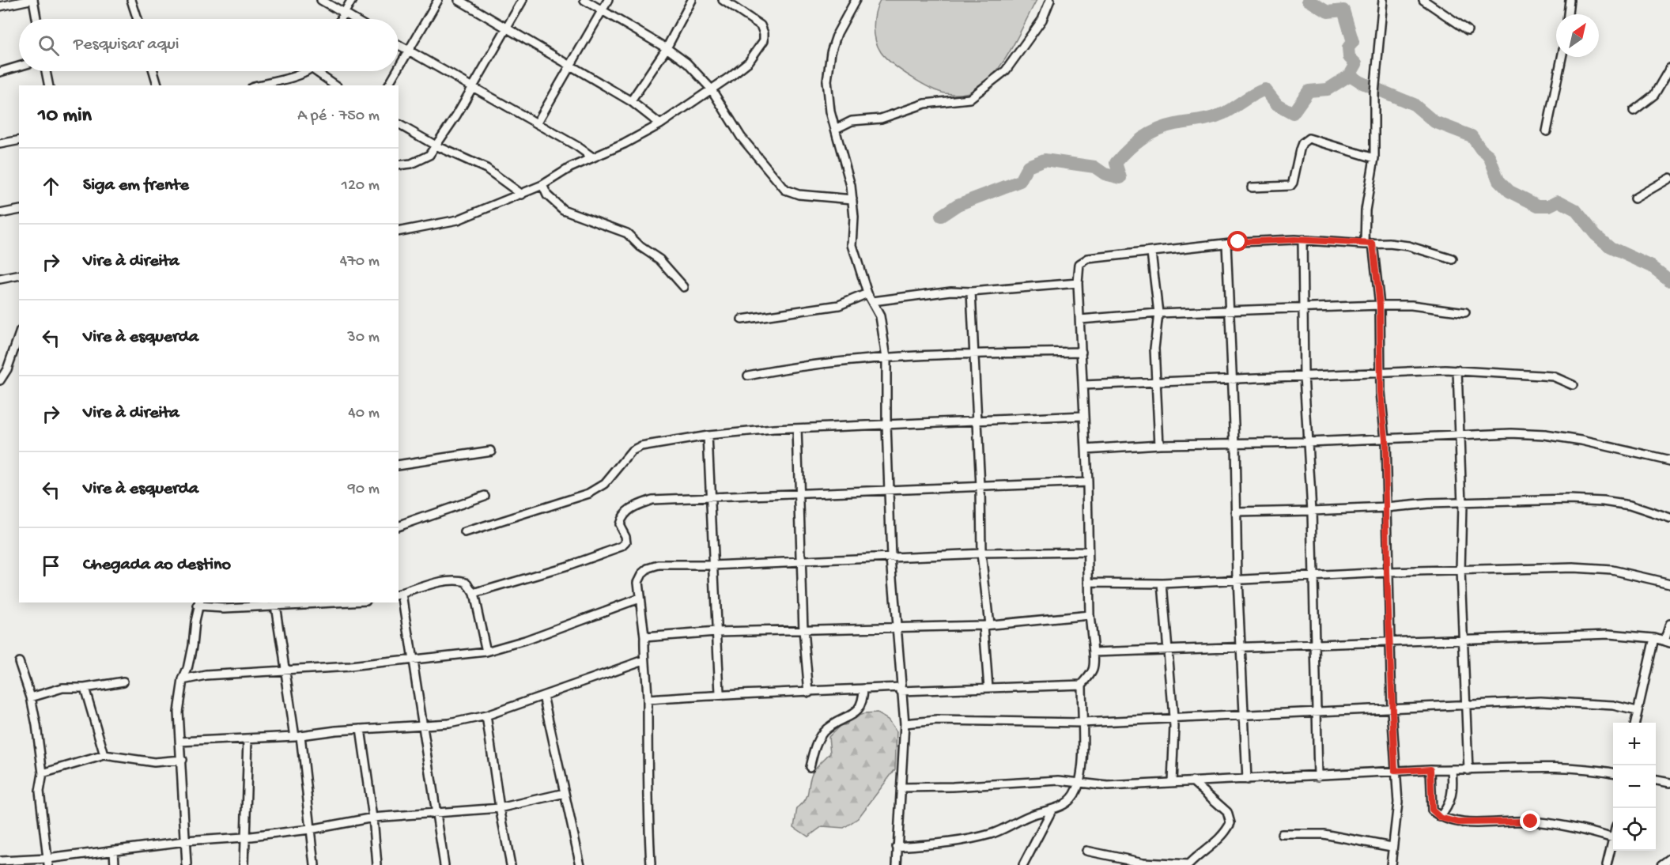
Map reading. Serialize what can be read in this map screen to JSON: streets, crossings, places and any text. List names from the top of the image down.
{
  "north": "top right",
  "page": {
    "search": "Pesquisar aqui",
    "heading": ["10 min", "A pé · 750 m"],
    "list": [
      ["Siga em frente", "120 m"],
      ["Vire à direita", "470 m"],
      ["Vire à esquerda", "30 m"],
      ["Vire à direita", "40 m"],
      ["Vire à esquerda", "90 m"],
      "Chegada ao destino"
    ],
    "map_buttons": ["+", "−"]
  }
}
